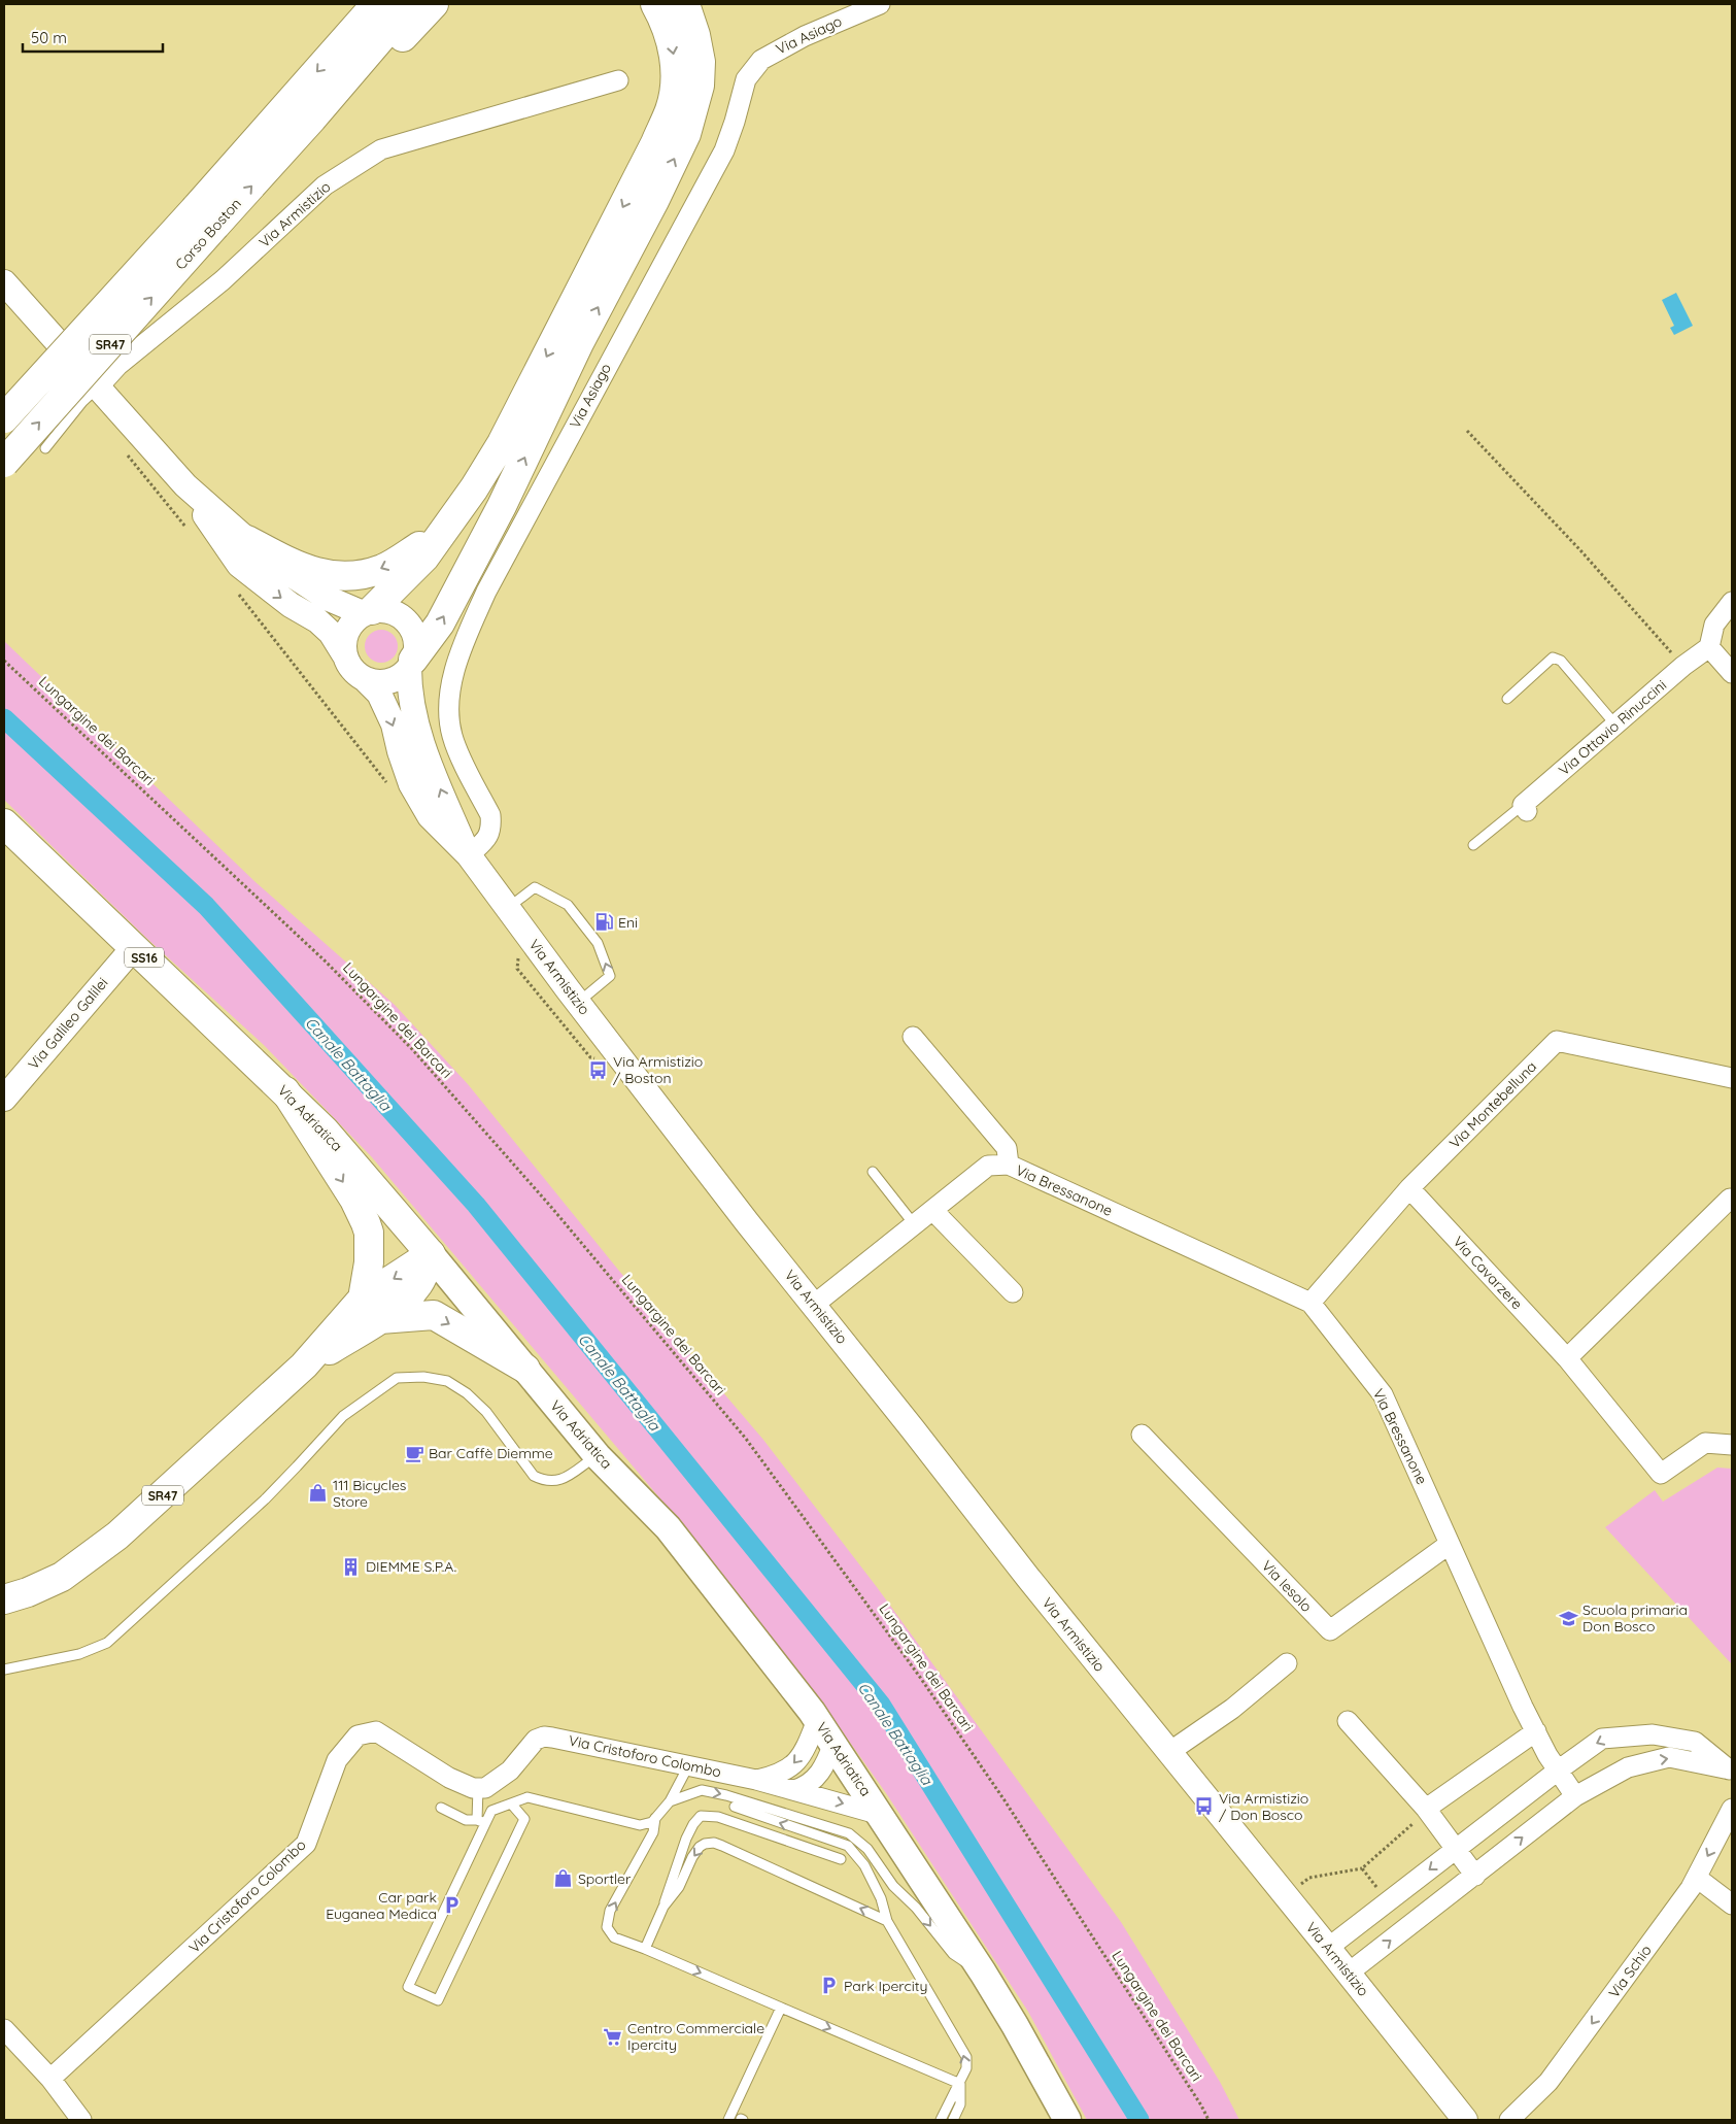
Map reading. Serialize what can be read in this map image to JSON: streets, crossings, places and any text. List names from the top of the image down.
{
  "streets": {
    "main road": [
      "Corso Boston",
      "SR47",
      "SS16",
      "Via Adriatica"
    ],
    "street": [
      "Via Asiago",
      "Via Armistizio",
      "Via Ottavio Rinuccini",
      "Via Galileo Galilei",
      "Via Montebelluna",
      "Via Bressanone",
      "Via Cavarzere",
      "Via Iesolo",
      "Via Cristoforo Colombo",
      "Via Schio"
    ],
    "path": ["Lungargine dei Barcari"]
  },
  "crossings": [
    ["Via Asiago", "Via Armistizio"],
    ["Via Armistizio", "Via Bressanone"],
    ["SR47", "Via Adriatica"],
    ["Via Galileo Galilei", "Via Adriatica"],
    ["Via Montebelluna", "Via Bressanone"],
    ["Via Montebelluna", "Via Cavarzere"],
    ["Via Adriatica", "Via Cristoforo Colombo"],
    ["Via Bressanone", "Via Iesolo"]
  ],
  "one_way": ["Via Schio"],
  "water": ["Canale Battaglia"],
  "places": {
    "fuel station": ["Eni"],
    "bus stop": ["Via Armistizio / Boston", "Via Armistizio / Don Bosco"],
    "cafe": ["Bar Caffè Diemme"],
    "shop": ["111 Bicycles Store", "Sportler"],
    "building": ["DIEMME S.P.A."],
    "school or university": ["Scuola primaria Don Bosco"],
    "parking": ["Car park Euganea Medica", "Park Ipercity"],
    "supermarket": ["Centro Commerciale Ipercity"]
  },
  "scale_bar": "50 m"
}
